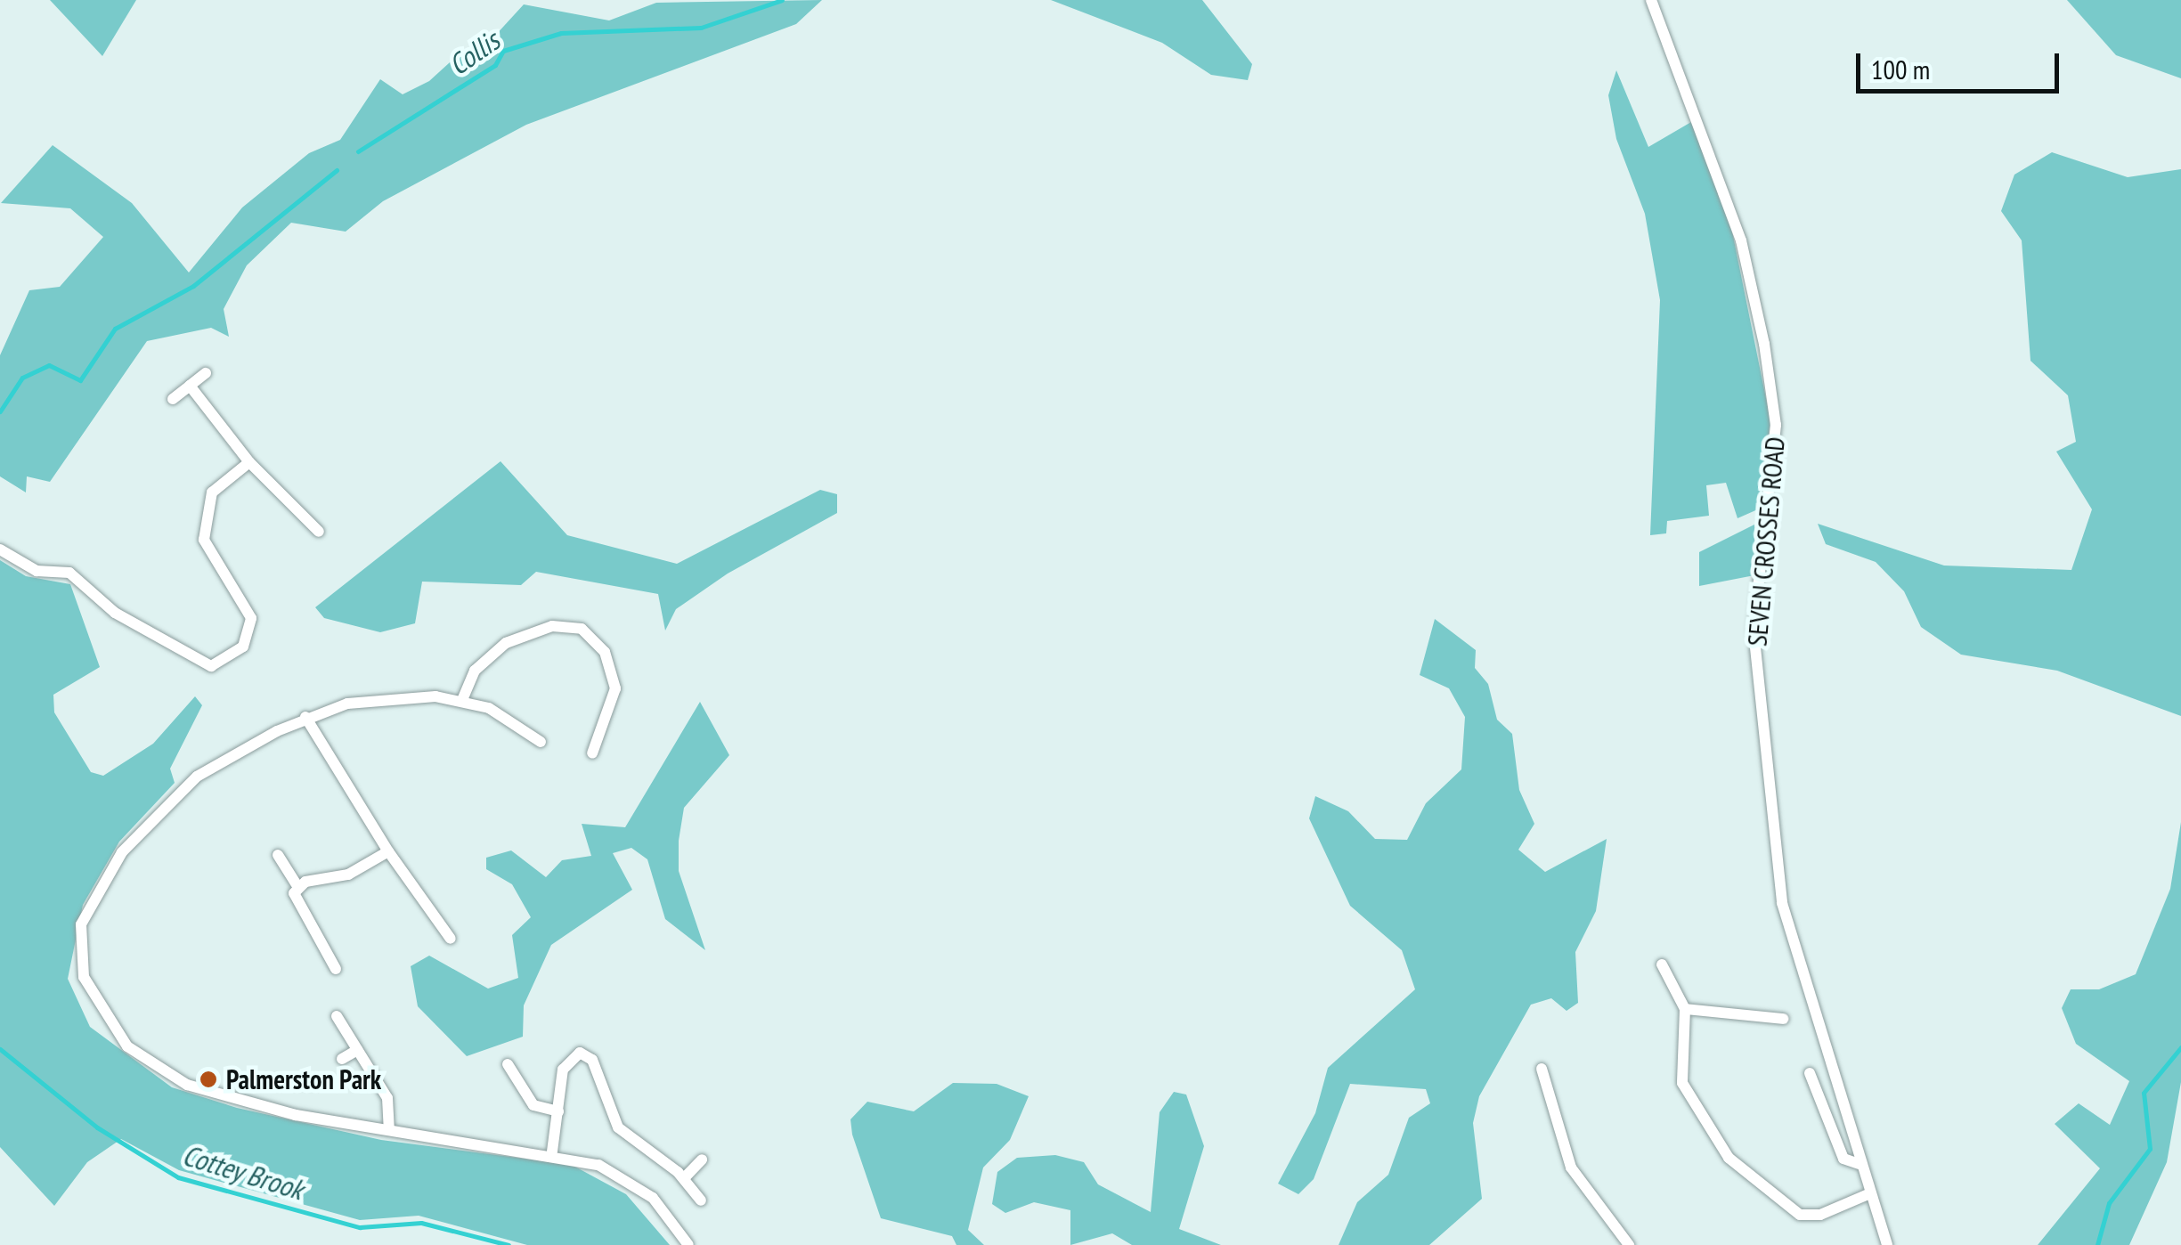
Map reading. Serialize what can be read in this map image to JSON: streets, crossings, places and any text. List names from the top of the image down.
{
  "streets": {
    "street": ["SEVEN CROSSES ROAD"]
  },
  "water": ["Collis", "Cottey Brook"],
  "places": ["Palmerston Park"],
  "scale_bar": "100 m"
}
